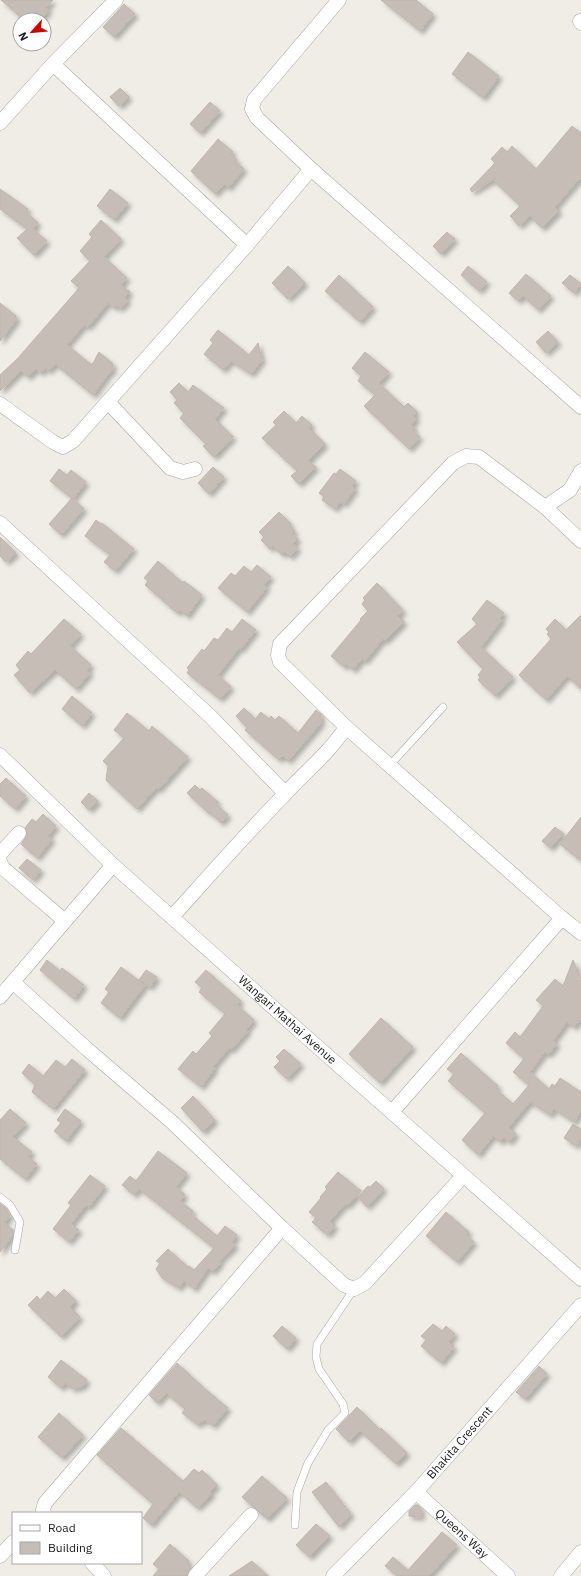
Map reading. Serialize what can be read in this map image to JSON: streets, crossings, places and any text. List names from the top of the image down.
{
  "streets": {
    "street": ["Wangari Mathai Avenue", "Bhakita Crescent", "Queens Way"]
  },
  "crossings": [
    ["Bhakita Crescent", "Queens Way"]
  ],
  "legend": ["Road", "Building"],
  "north": "bottom left"
}
